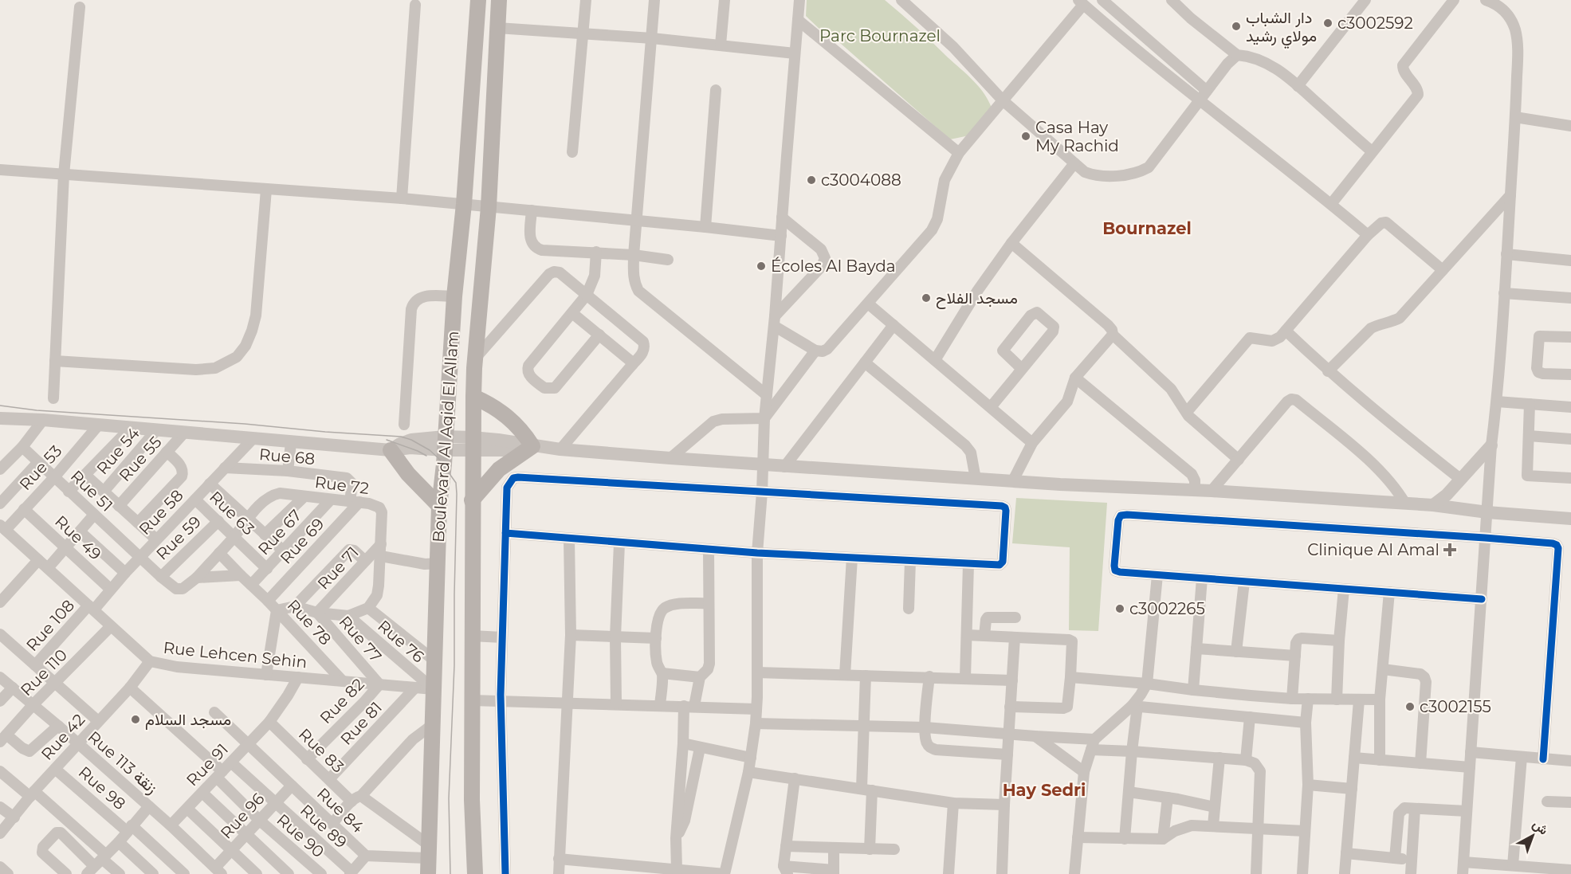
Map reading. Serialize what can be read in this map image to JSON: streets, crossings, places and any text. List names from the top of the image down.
{
  "streets": {
    "main road": ["Boulevard Al Aqid El Allam"],
    "street": [
      "Rue 54",
      "Rue 68",
      "Rue 55",
      "Rue 53",
      "Rue 72",
      "Rue 51",
      "Rue 58",
      "Rue 63",
      "Rue 67",
      "Rue 49",
      "Rue 59",
      "Rue 69",
      "Rue 71",
      "Rue 78",
      "Rue 108",
      "Rue 77",
      "Rue 76",
      "Rue Lehcen Sehin",
      "Rue 110",
      "Rue 82",
      "Rue 81",
      "Rue 42",
      "Rue 83",
      "Rue 113 زنقة",
      "Rue 91",
      "Rue 98",
      "Rue 84",
      "Rue 96",
      "Rue 89",
      "Rue 90"
    ]
  },
  "crossings": [
    ["Boulevard Al Aqid El Allam", "Rue 76"],
    ["Boulevard Al Aqid El Allam", "Rue Lehcen Sehin"],
    ["Boulevard Al Aqid El Allam", "Rue 83"],
    ["Boulevard Al Aqid El Allam", "Rue 84"],
    ["Rue 68", "Rue 72"],
    ["Rue 68", "Rue 58"],
    ["Rue 68", "Rue 69"],
    ["Rue 53", "Rue 51"],
    ["Rue 53", "Rue 49"],
    ["Rue 53", "Rue Lehcen Sehin"],
    ["Rue 72", "Rue 67"],
    ["Rue 72", "Rue 69"],
    ["Rue 72", "Rue 71"],
    ["Rue 51", "Rue 58"],
    ["Rue 51", "Rue 59"],
    ["Rue 58", "Rue 63"],
    ["Rue 58", "Rue 49"],
    ["Rue 58", "Rue 108"],
    ["Rue 58", "Rue Lehcen Sehin"],
    ["Rue 63", "Rue 67"],
    ["Rue 63", "Rue 59"],
    ["Rue 67", "Rue 78"],
    ["Rue 69", "Rue 78"],
    ["Rue 71", "Rue 77"],
    ["Rue 78", "Rue Lehcen Sehin"],
    ["Rue 108", "Rue Lehcen Sehin"],
    ["Rue 77", "Rue Lehcen Sehin"],
    ["Rue 77", "Rue 82"],
    ["Rue 76", "Rue Lehcen Sehin"],
    ["Rue Lehcen Sehin", "Rue 110"],
    ["Rue Lehcen Sehin", "Rue 82"],
    ["Rue Lehcen Sehin", "Rue 81"],
    ["Rue Lehcen Sehin", "Rue 42"],
    ["Rue Lehcen Sehin", "Rue 91"],
    ["Rue 110", "Rue 113 زنقة"],
    ["Rue 82", "Rue 83"],
    ["Rue 81", "Rue 83"],
    ["Rue 42", "Rue 113 زنقة"],
    ["Rue 42", "Rue 98"],
    ["Rue 42", "Rue 90"],
    ["Rue 83", "Rue 91"],
    ["Rue 83", "Rue 84"],
    ["Rue 113 زنقة", "Rue 91"],
    ["Rue 113 زنقة", "Rue 96"],
    ["Rue 91", "Rue 84"],
    ["Rue 91", "Rue 89"],
    ["Rue 91", "Rue 90"],
    ["Rue 84", "Rue 96"],
    ["Rue 96", "Rue 89"],
    ["Rue 96", "Rue 90"]
  ],
  "districts": ["Bournazel", "Hay Sedri"],
  "parks": ["Parc Bournazel"],
  "places": {
    "other": [
      "c3002592",
      "دار الشباب مولاي رشيد",
      "Casa Hay My Rachid",
      "c3004088",
      "Écoles Al Bayda",
      "مسجد الفلاح",
      "c3002265",
      "c3002155",
      "مسجد السلام"
    ],
    "health": ["Clinique Al Amal"]
  },
  "north": "top right"
}
